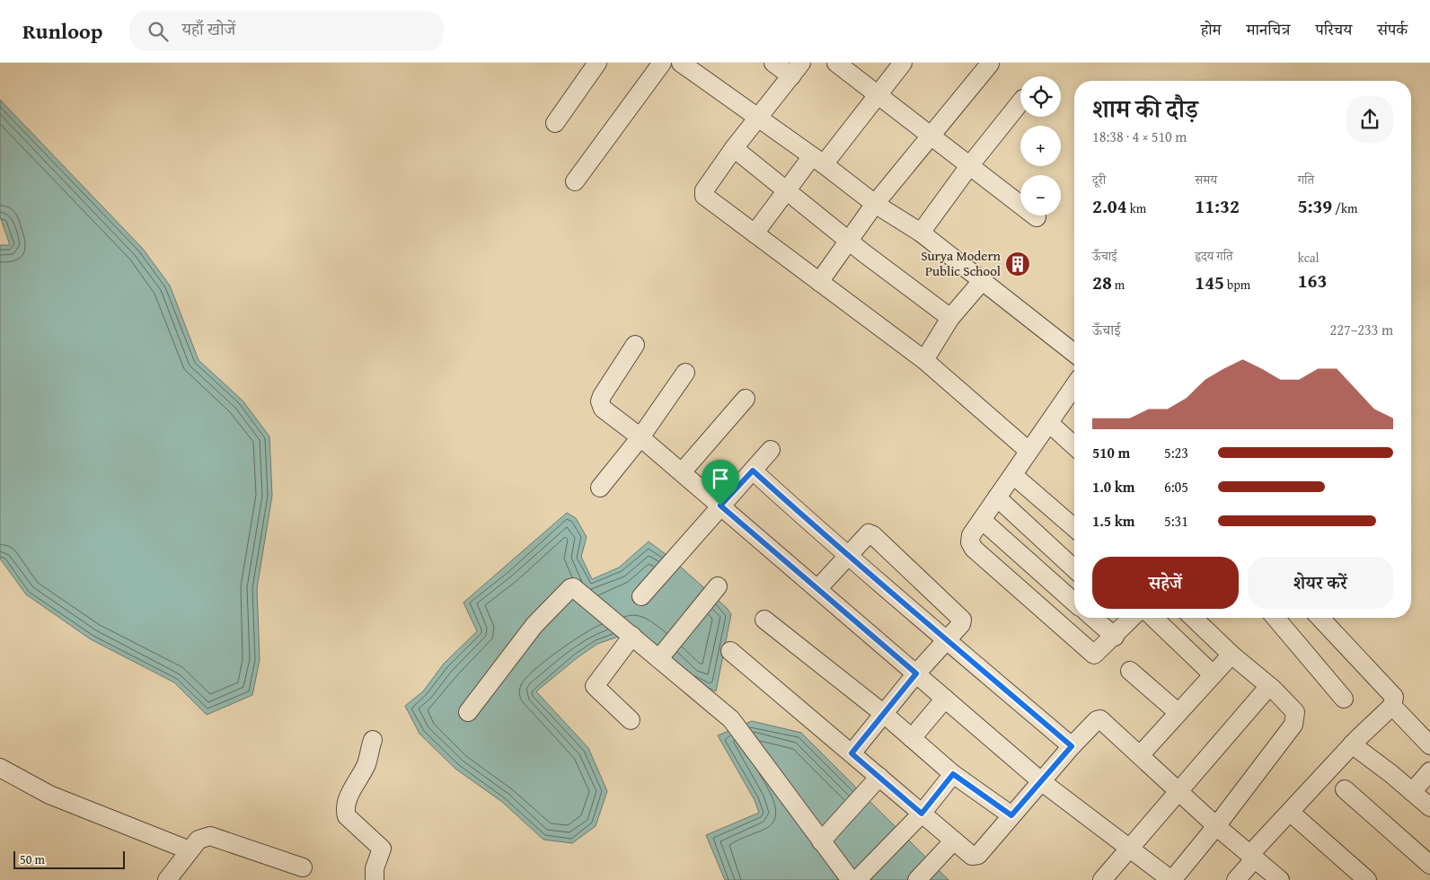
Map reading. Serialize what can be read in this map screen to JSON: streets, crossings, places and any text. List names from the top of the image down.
{
  "places": {
    "building": ["Surya Modern Public School"]
  },
  "scale_bar": "50 m",
  "page": {
    "header": "Runloop",
    "search": "यहाँ खोजें",
    "nav": [
      "होम",
      "मानचित्र",
      "परिचय",
      "संपर्क"
    ],
    "map_buttons": ["+", "−"],
    "heading": ["शाम की दौड़", "18:38 · 4 × 510 m"],
    "stats": [
      ["दूरी", "2.04 km"],
      ["समय", "11:32"],
      ["गति", "5:39 /km"],
      ["ऊँचाई", "28 m"],
      ["हृदय गति", "145 bpm"],
      ["kcal", "163"]
    ],
    "chart": ["ऊँचाई", "227–233 m"],
    "list": [
      {
        "name": "510 m",
        "note": "5:23"
      },
      {
        "name": "1.0 km",
        "note": "6:05"
      },
      {
        "name": "1.5 km",
        "note": "5:31"
      }
    ],
    "buttons": ["सहेजें", "शेयर करें"],
    "scale": "50 m"
  }
}
